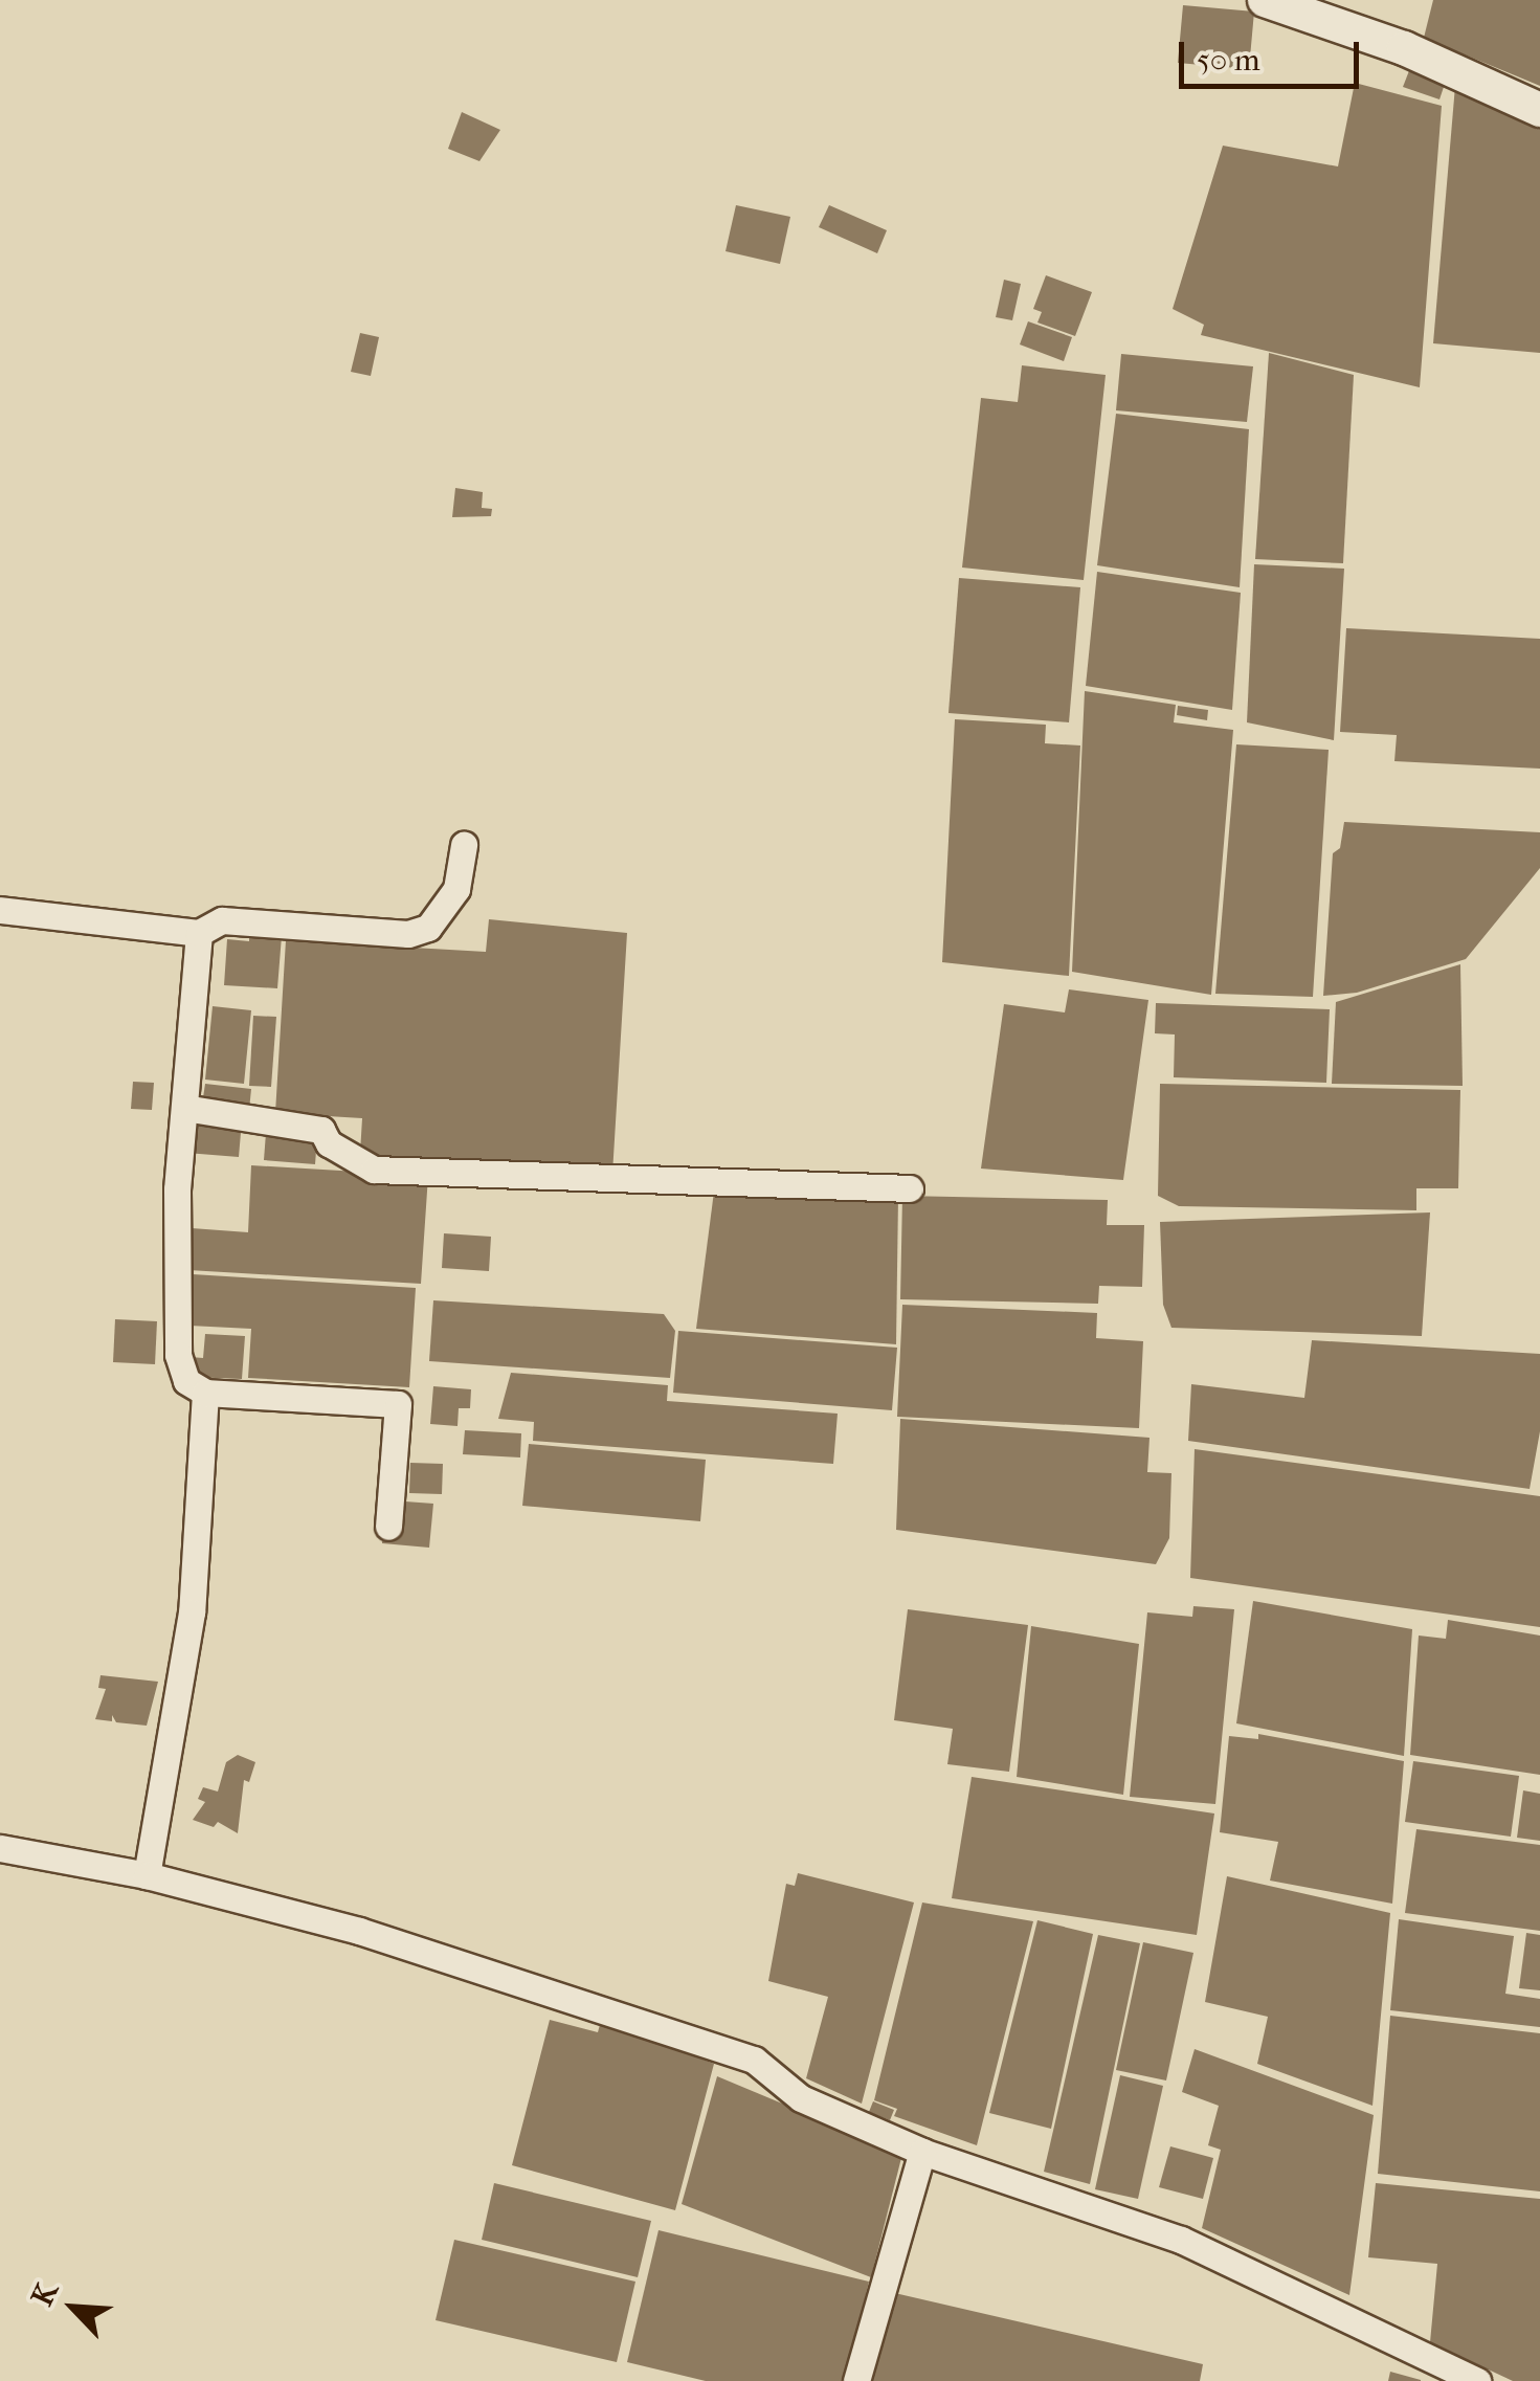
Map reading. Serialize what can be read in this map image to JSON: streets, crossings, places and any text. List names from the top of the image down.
{
  "scale_bar": "50 m",
  "north": "top left"
}
